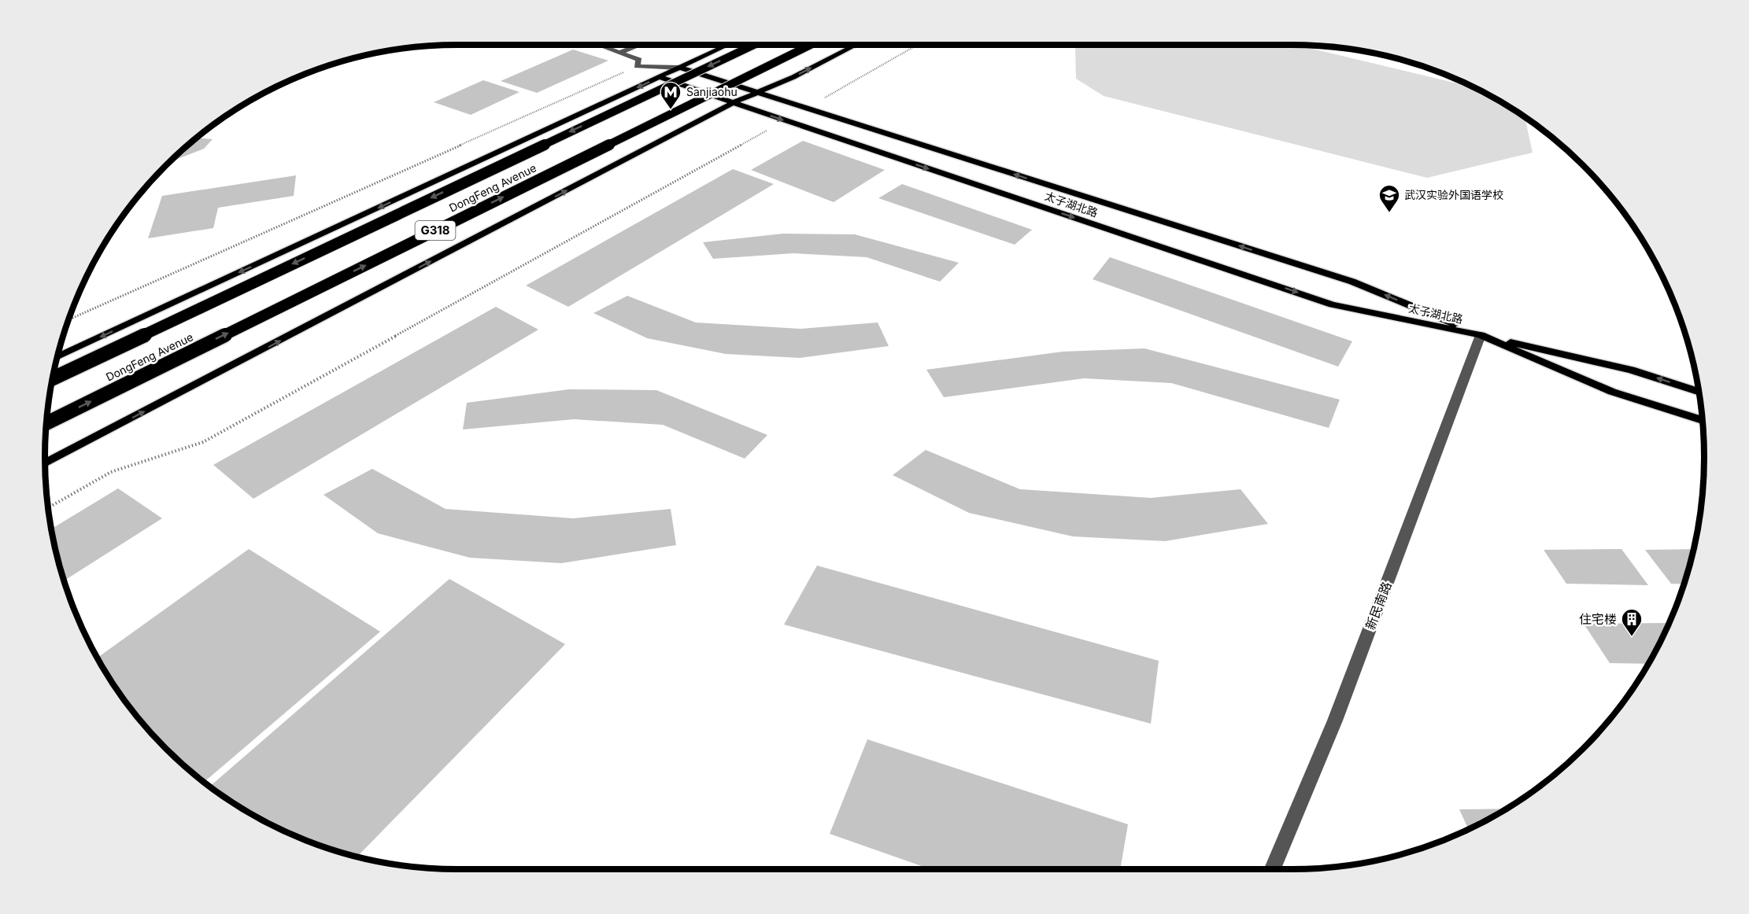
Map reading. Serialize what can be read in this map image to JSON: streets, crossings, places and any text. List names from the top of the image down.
{
  "streets": {
    "highway": ["DongFeng Avenue", "G318"],
    "main road": ["太子湖北路"],
    "street": ["新民南路"]
  },
  "crossings": [
    ["太子湖北路", "新民南路"]
  ],
  "places": {
    "metro station": ["Sanjiaohu"],
    "school or university": ["武汉实验外国语学校"],
    "building": ["住宅楼"]
  }
}
